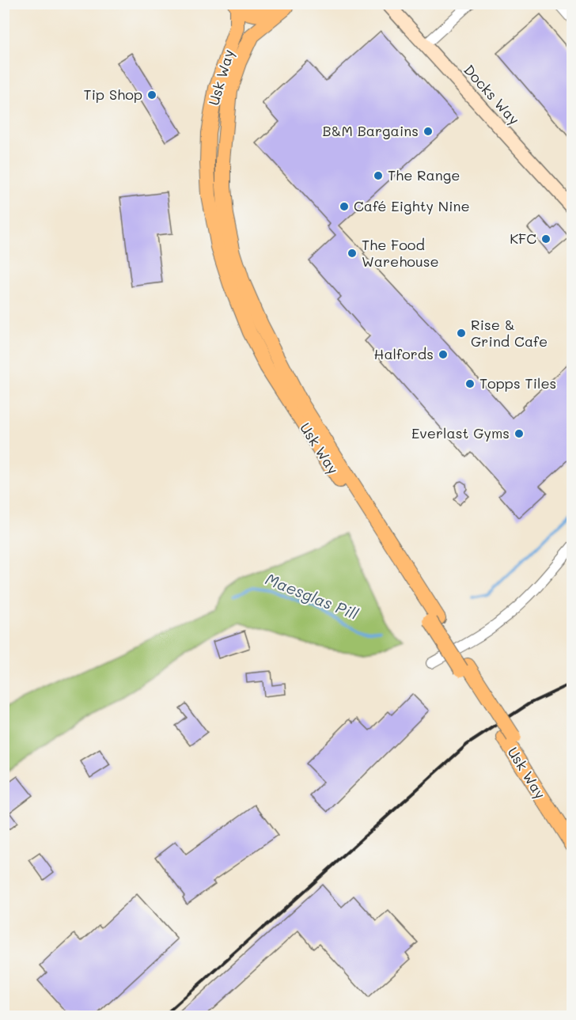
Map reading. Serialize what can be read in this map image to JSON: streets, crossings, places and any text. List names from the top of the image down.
{
  "streets": {
    "main road": ["Usk Way"],
    "street": ["Docks Way"]
  },
  "water": ["Maesglas Pill"],
  "places": [
    "Tip Shop",
    "B&M Bargains",
    "The Range",
    "Café Eighty Nine",
    "KFC",
    "The Food Warehouse",
    "Rise & Grind Cafe",
    "Halfords",
    "Topps Tiles",
    "Everlast Gyms"
  ]
}
